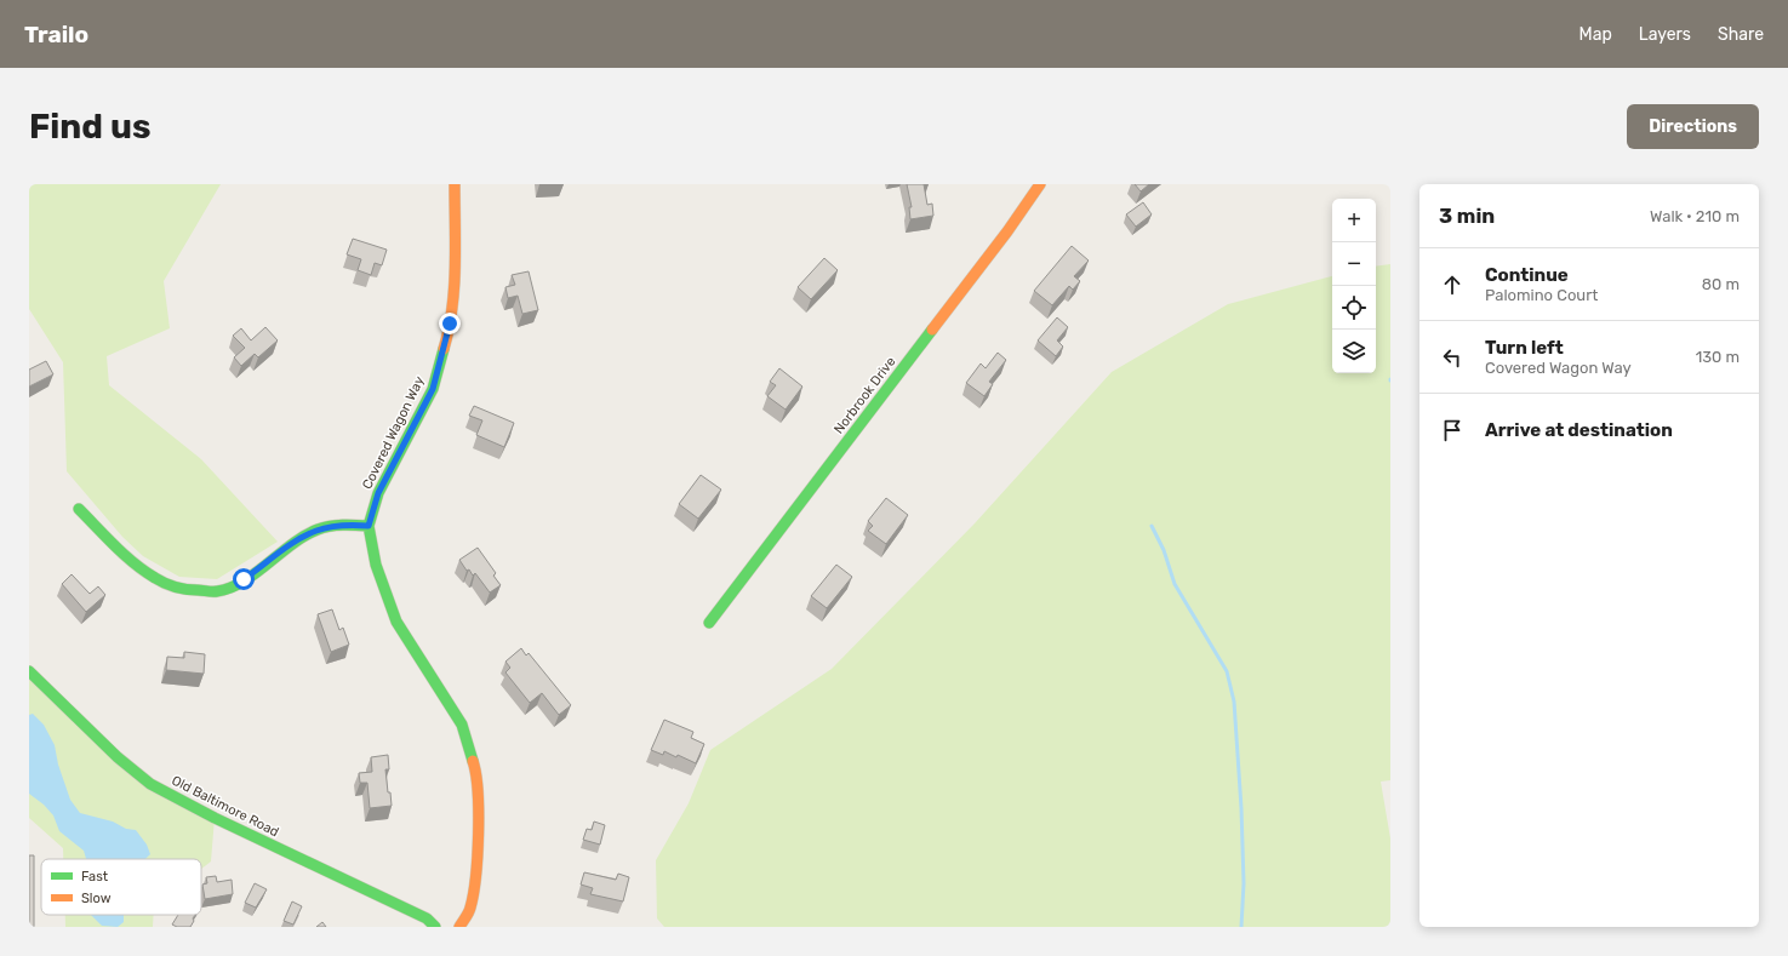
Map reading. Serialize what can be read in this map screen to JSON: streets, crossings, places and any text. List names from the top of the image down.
{
  "streets": {
    "street": ["Norbrook Drive", "Covered Wagon Way", "Old Baltimore Road"]
  },
  "legend": ["Fast", "Slow"],
  "page": {
    "header": "Trailo",
    "nav": ["Map", "Layers", "Share"],
    "buttons": "Directions",
    "title": "Find us",
    "heading": ["3 min", "Walk · 210 m"],
    "map_buttons": ["+", "−"],
    "list": [
      ["Continue", "Palomino Court", "80 m"],
      ["Turn left", "Covered Wagon Way", "130 m"],
      "Arrive at destination"
    ]
  }
}
